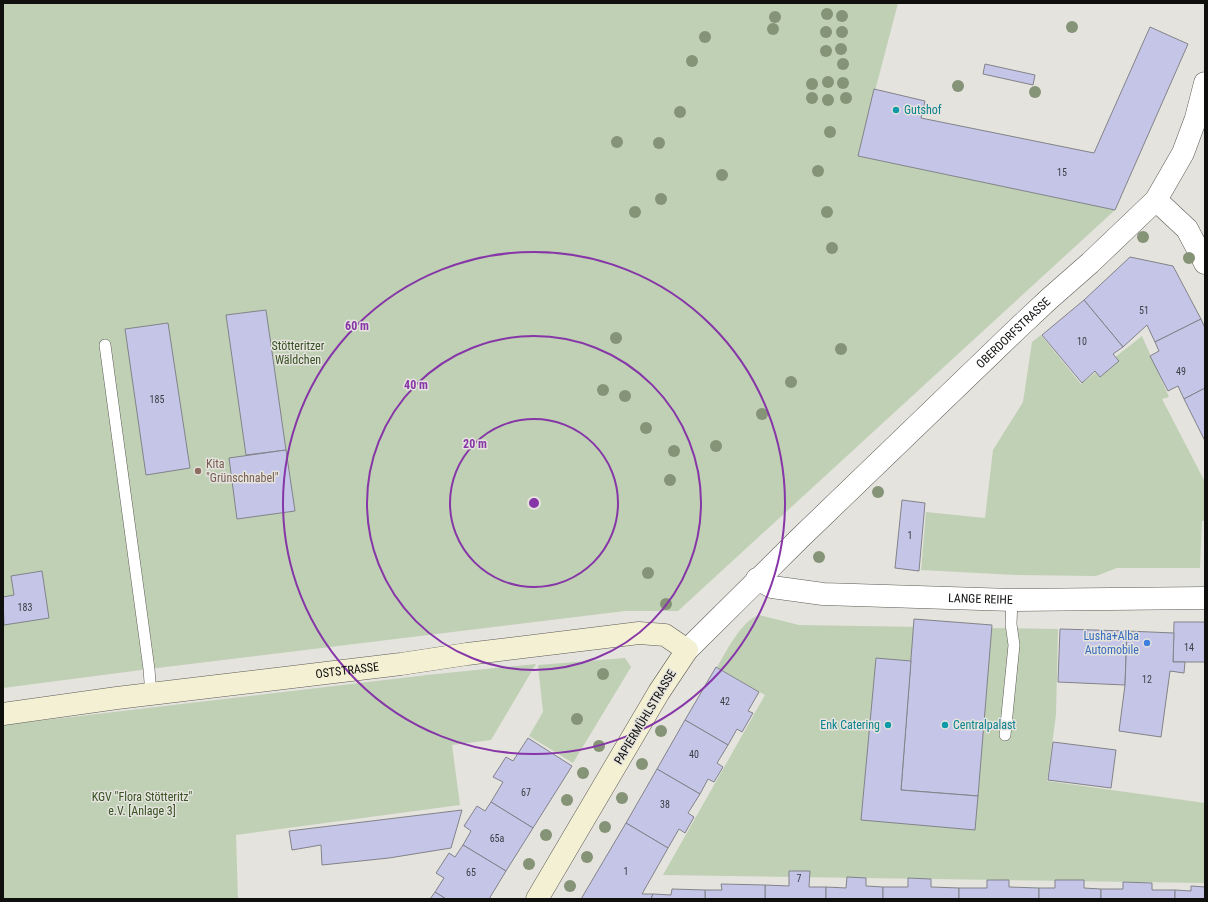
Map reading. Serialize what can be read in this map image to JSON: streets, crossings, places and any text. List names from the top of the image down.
{
  "streets": {
    "street": [
      "OBERDORFSTRASSE",
      "LANGE REIHE",
      "OSTSTRASSE",
      "PAPIERMÜHLSTRASSE"
    ]
  },
  "crossings": [
    ["OBERDORFSTRASSE", "PAPIERMÜHLSTRASSE"],
    ["LANGE REIHE", "PAPIERMÜHLSTRASSE"],
    ["OSTSTRASSE", "PAPIERMÜHLSTRASSE"]
  ],
  "parks": ["Stötteritzer Wäldchen", "KGV \"Flora Stötteritz\" e.V. [Anlage 3]"],
  "places": [
    "Gutshof",
    "Kita \"Grünschnabel\"",
    "Lusha+Alba Automobile",
    "Enk Catering",
    "Centralpalast"
  ],
  "house_numbers": [
    "15",
    "51",
    "10",
    "49",
    "185",
    "1",
    "183",
    "14",
    "12",
    "42",
    "40",
    "67",
    "38",
    "65a",
    "1",
    "65",
    "7"
  ],
  "rings": ["60 m", "40 m", "20 m"]
}
